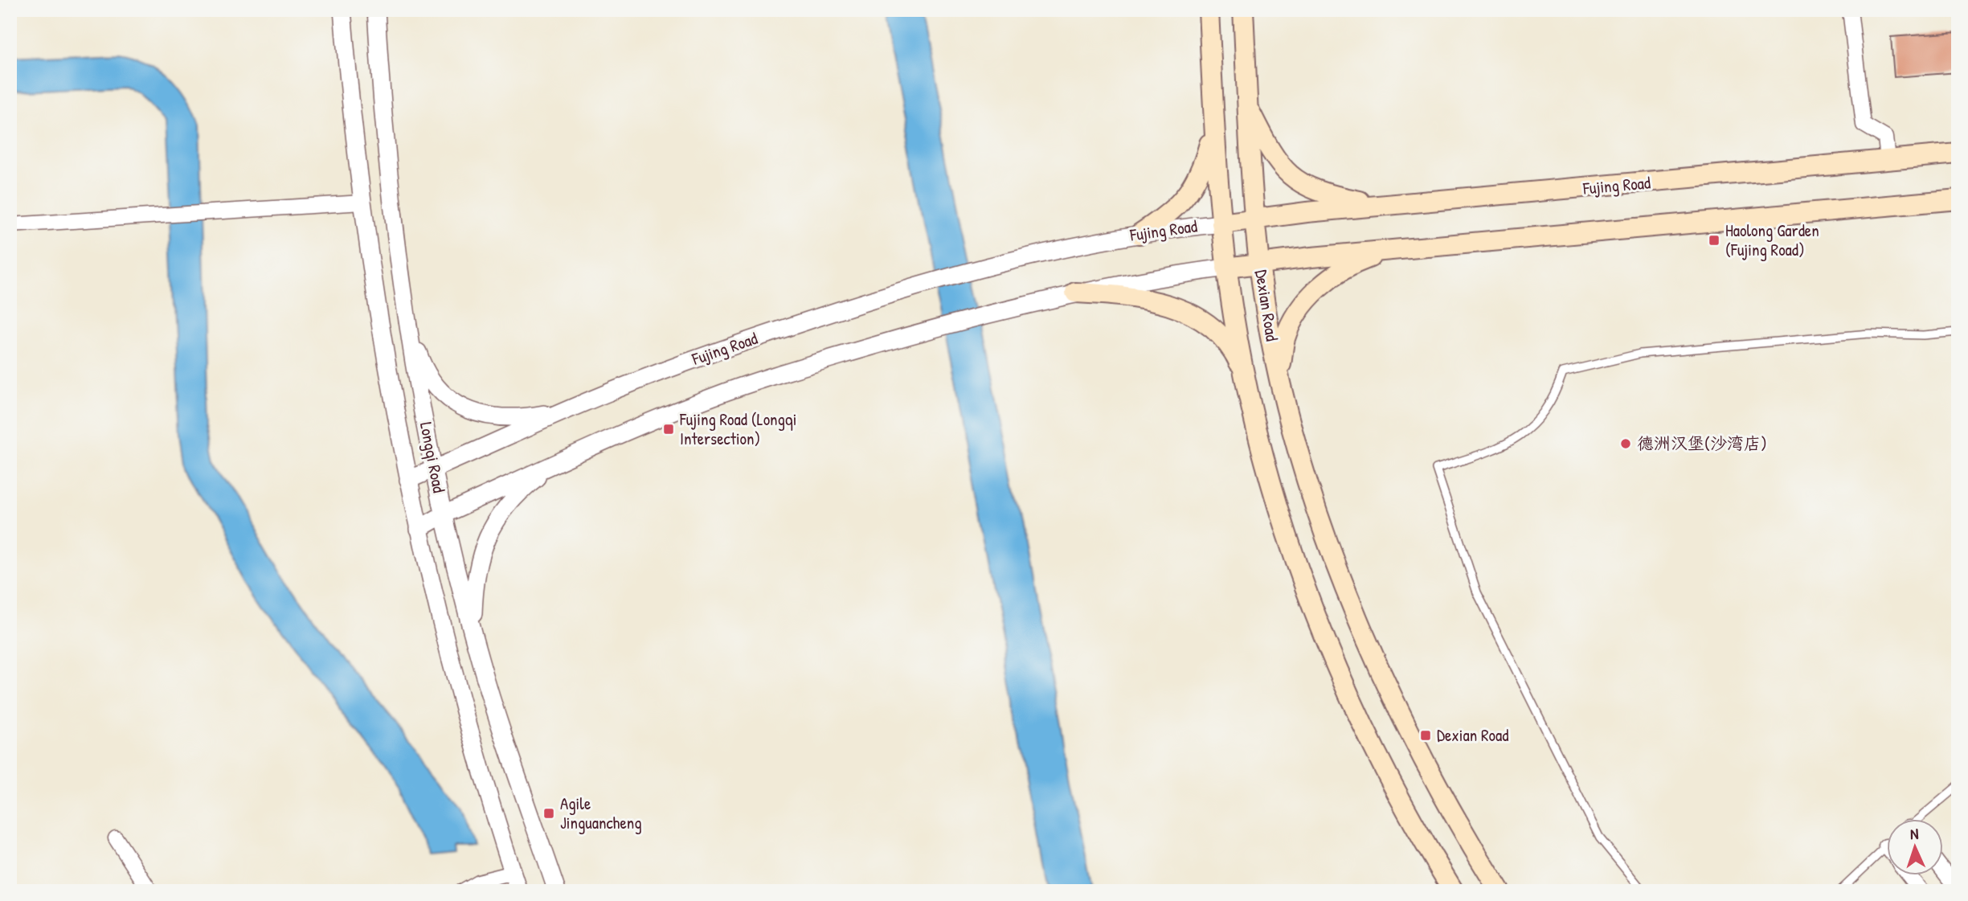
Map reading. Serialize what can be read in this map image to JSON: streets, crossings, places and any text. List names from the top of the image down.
{
  "streets": {
    "main road": ["Fujing Road", "Dexian Road"],
    "street": ["Longqi Road"]
  },
  "crossings": [
    ["Fujing Road", "Dexian Road"],
    ["Fujing Road", "Longqi Road"]
  ],
  "places": {
    "transit": [
      "Haolong Garden (Fujing Road)",
      "Fujing Road (Longqi Intersection)",
      "Dexian Road",
      "Agile Jinguancheng"
    ],
    "other": ["德洲汉堡(沙湾店)"]
  },
  "north": "top"
}
